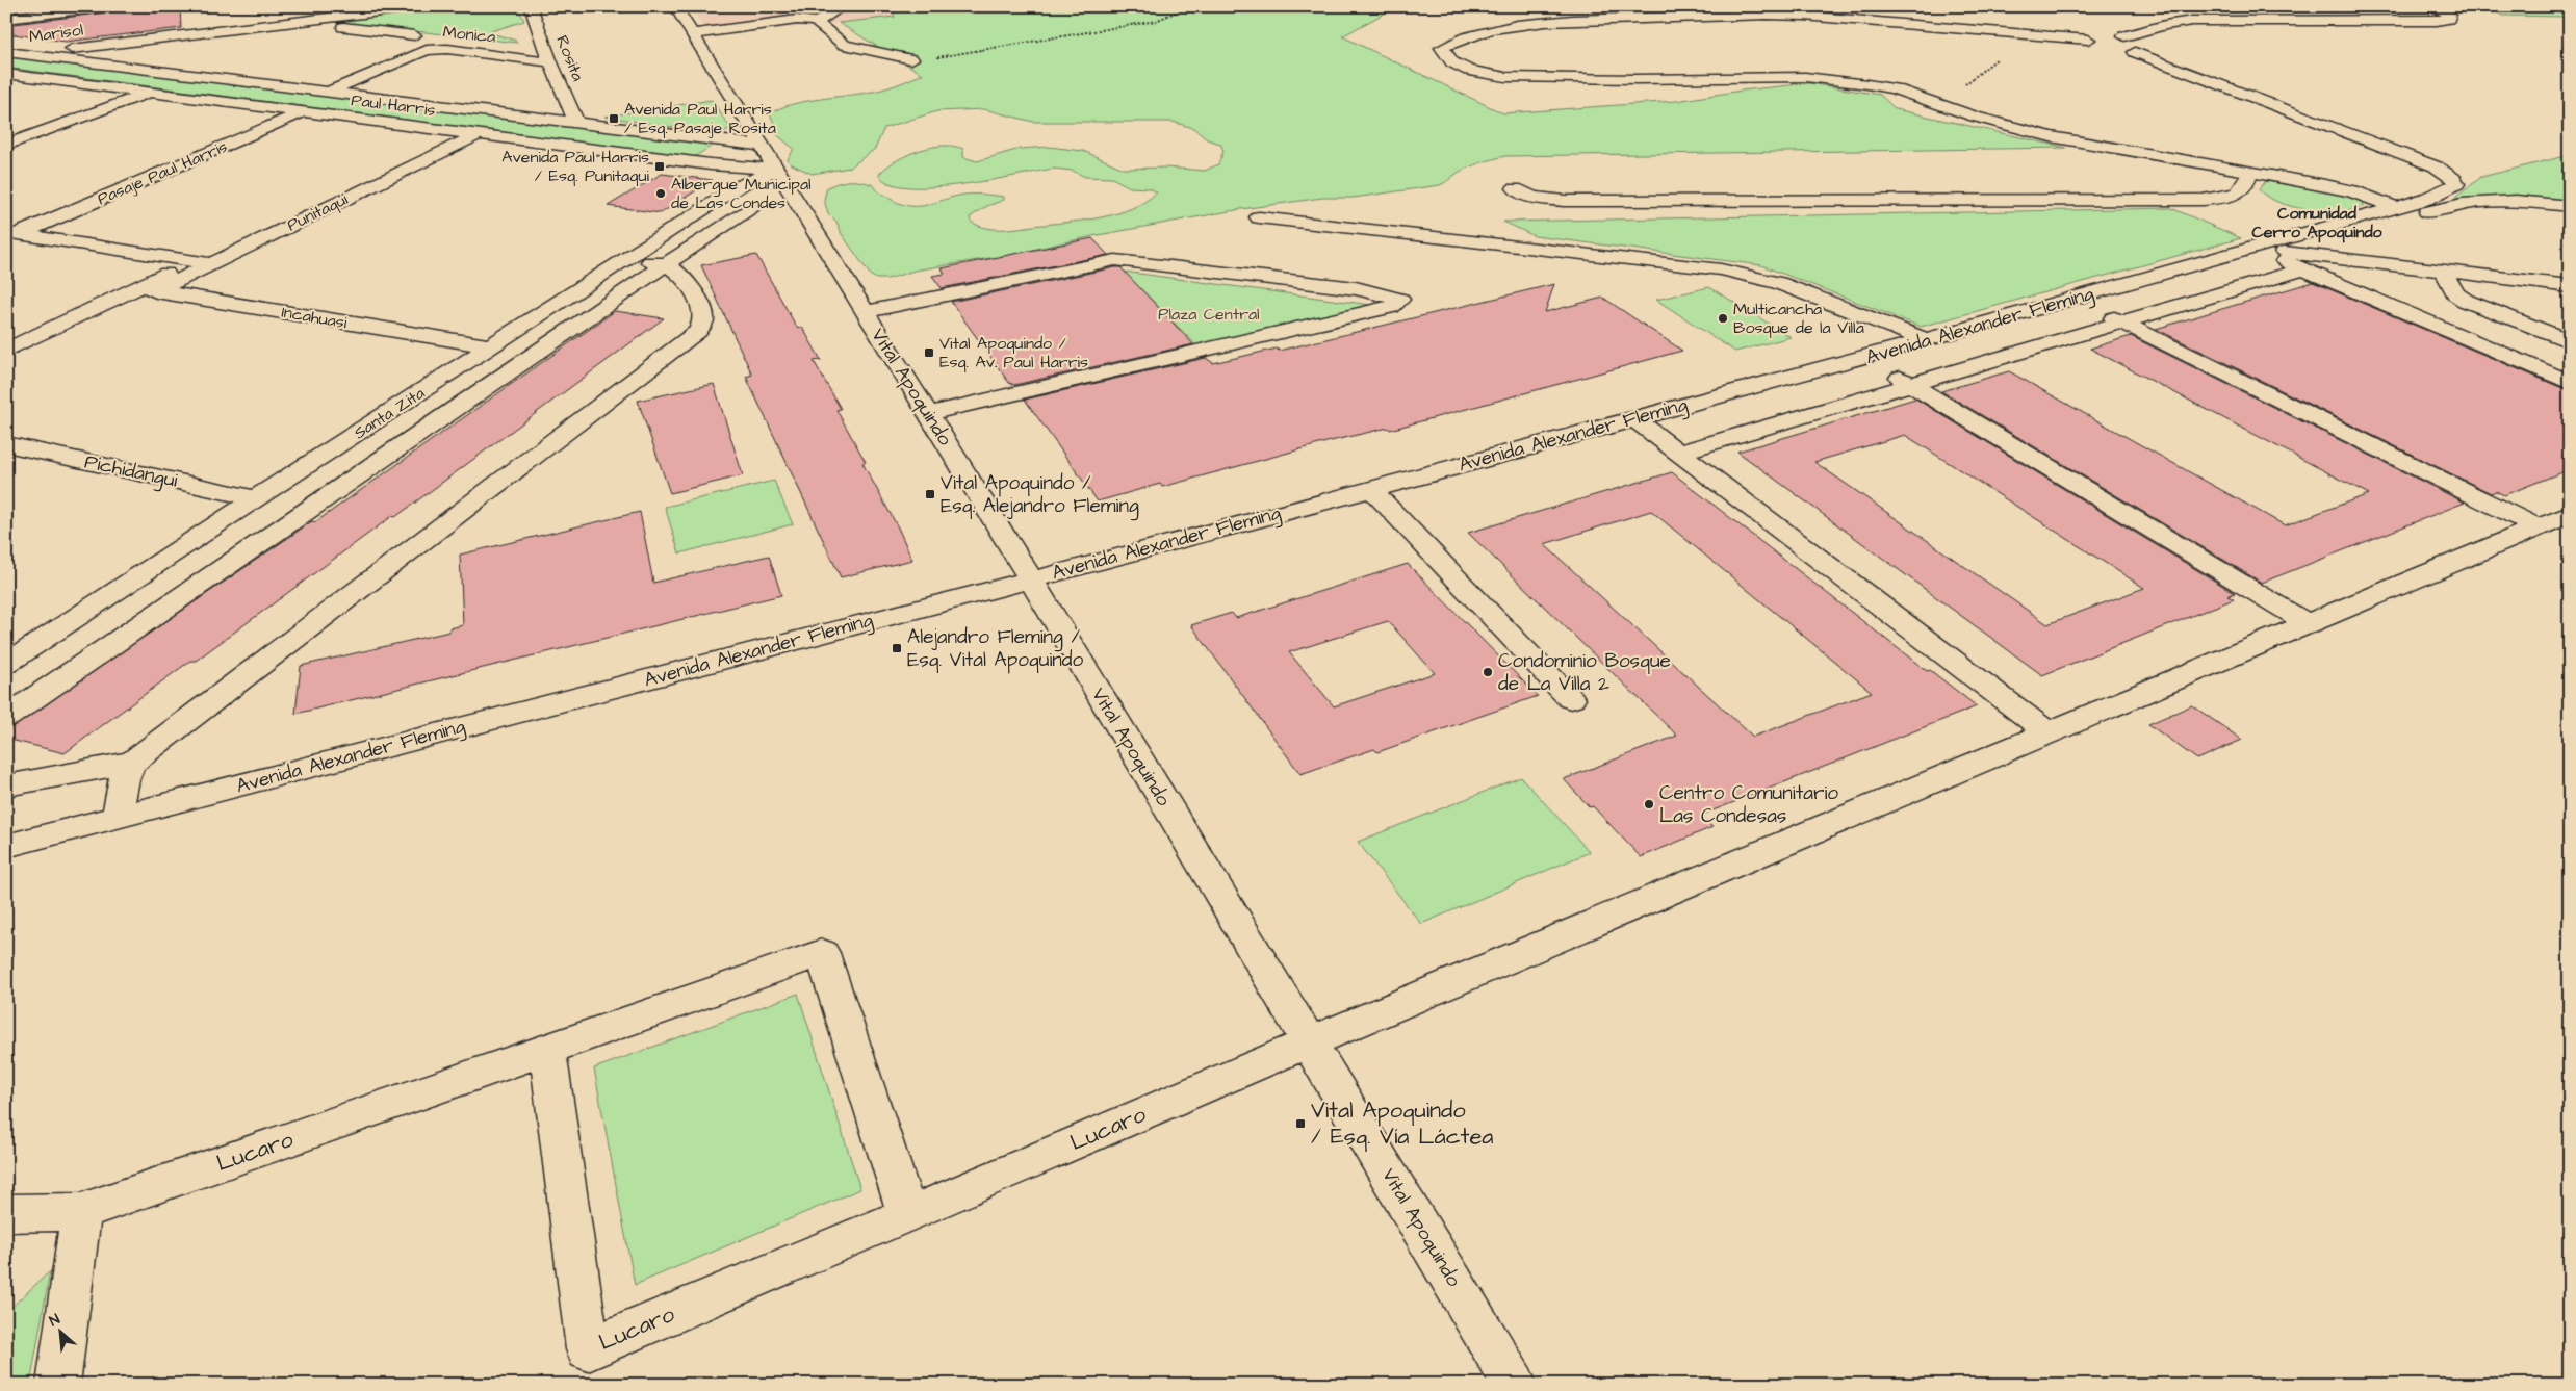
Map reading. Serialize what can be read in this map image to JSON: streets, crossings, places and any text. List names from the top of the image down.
{
  "streets": {
    "street": [
      "Marisol",
      "Monica",
      "Rosita",
      "Paul Harris",
      "Pasaje Paul Harris",
      "Punitaqui",
      "Incahuasi",
      "Avenida Alexander Fleming",
      "Vital Apoquindo",
      "Santa Zita",
      "Pichidangui",
      "Lucaro"
    ]
  },
  "crossings": [
    ["Marisol", "Paul Harris"],
    ["Monica", "Rosita"],
    ["Monica", "Paul Harris"],
    ["Rosita", "Paul Harris"],
    ["Paul Harris", "Pasaje Paul Harris"],
    ["Paul Harris", "Punitaqui"],
    ["Paul Harris", "Vital Apoquindo"],
    ["Paul Harris", "Santa Zita"],
    ["Punitaqui", "Incahuasi"],
    ["Incahuasi", "Santa Zita"],
    ["Avenida Alexander Fleming", "Vital Apoquindo"],
    ["Vital Apoquindo", "Santa Zita"],
    ["Vital Apoquindo", "Lucaro"],
    ["Santa Zita", "Pichidangui"]
  ],
  "districts": ["Comunidad Cerro Apoquindo"],
  "parks": ["Plaza Central"],
  "places": {
    "transit": [
      "Avenida Paul Harris / Esq. Pasaje Rosita",
      "Avenida Paul Harris / Esq. Punitaqui",
      "Vital Apoquindo / Esq. Av. Paul Harris",
      "Vital Apoquindo / Esq. Alejandro Fleming",
      "Alejandro Fleming / Esq. Vital Apoquindo",
      "Vital Apoquindo / Esq. Vía Láctea"
    ],
    "other": [
      "Albergue Municipal de Las Condes",
      "Multicancha Bosque de la Villa",
      "Condominio Bosque de La Villa 2",
      "Centro Comunitario Las Condesas"
    ]
  },
  "north": "top left"
}
